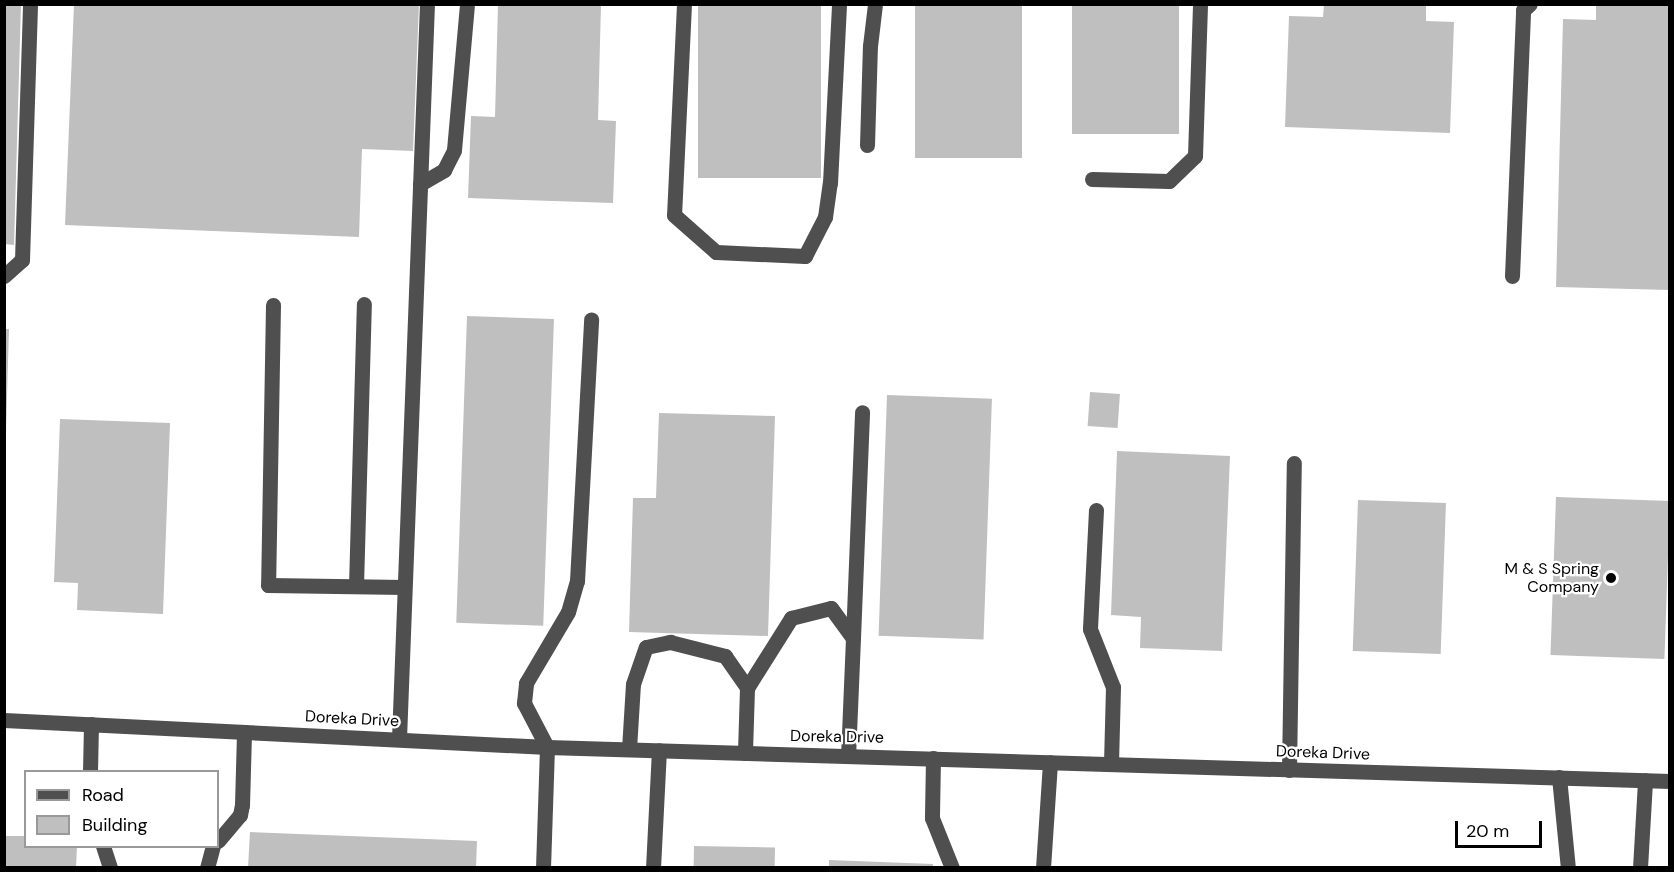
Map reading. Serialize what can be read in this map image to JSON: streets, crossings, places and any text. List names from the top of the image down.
{
  "streets": {
    "street": ["Doreka Drive"]
  },
  "places": ["M & S Spring Company"],
  "legend": ["Road", "Building"],
  "scale_bar": "20 m"
}
